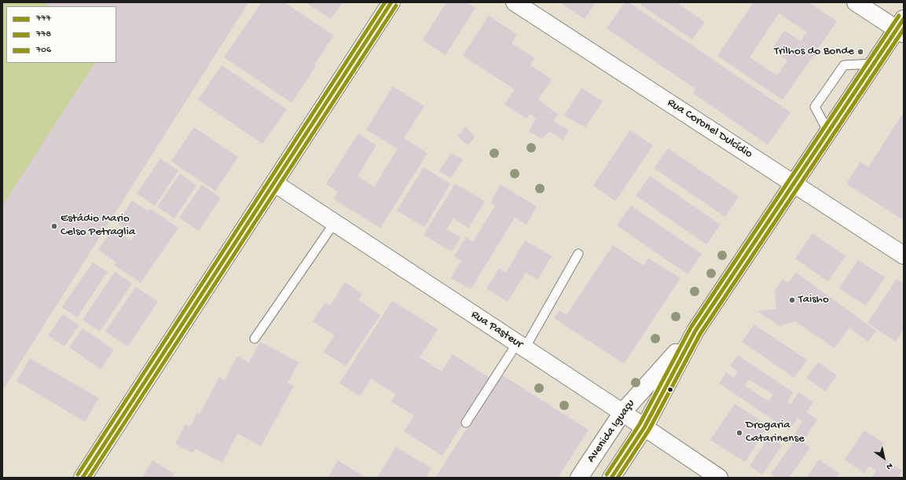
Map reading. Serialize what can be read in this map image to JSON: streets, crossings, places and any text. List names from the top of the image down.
{
  "streets": {
    "main road": ["Rua Coronel Dulcídio", "Rua Pasteur", "Avenida Iguaçu"]
  },
  "crossings": [
    ["Rua Coronel Dulcídio", "Avenida Iguaçu"],
    ["Rua Pasteur", "Avenida Iguaçu"]
  ],
  "places": [
    "Trilhos do Bonde",
    "Estádio Mario Celso Petraglia",
    "Taisho",
    "Drogaria Catarinense"
  ],
  "lines": ["transit line 777", "transit line 706", "transit line 778"],
  "legend": ["777", "778", "706"],
  "north": "bottom right"
}
